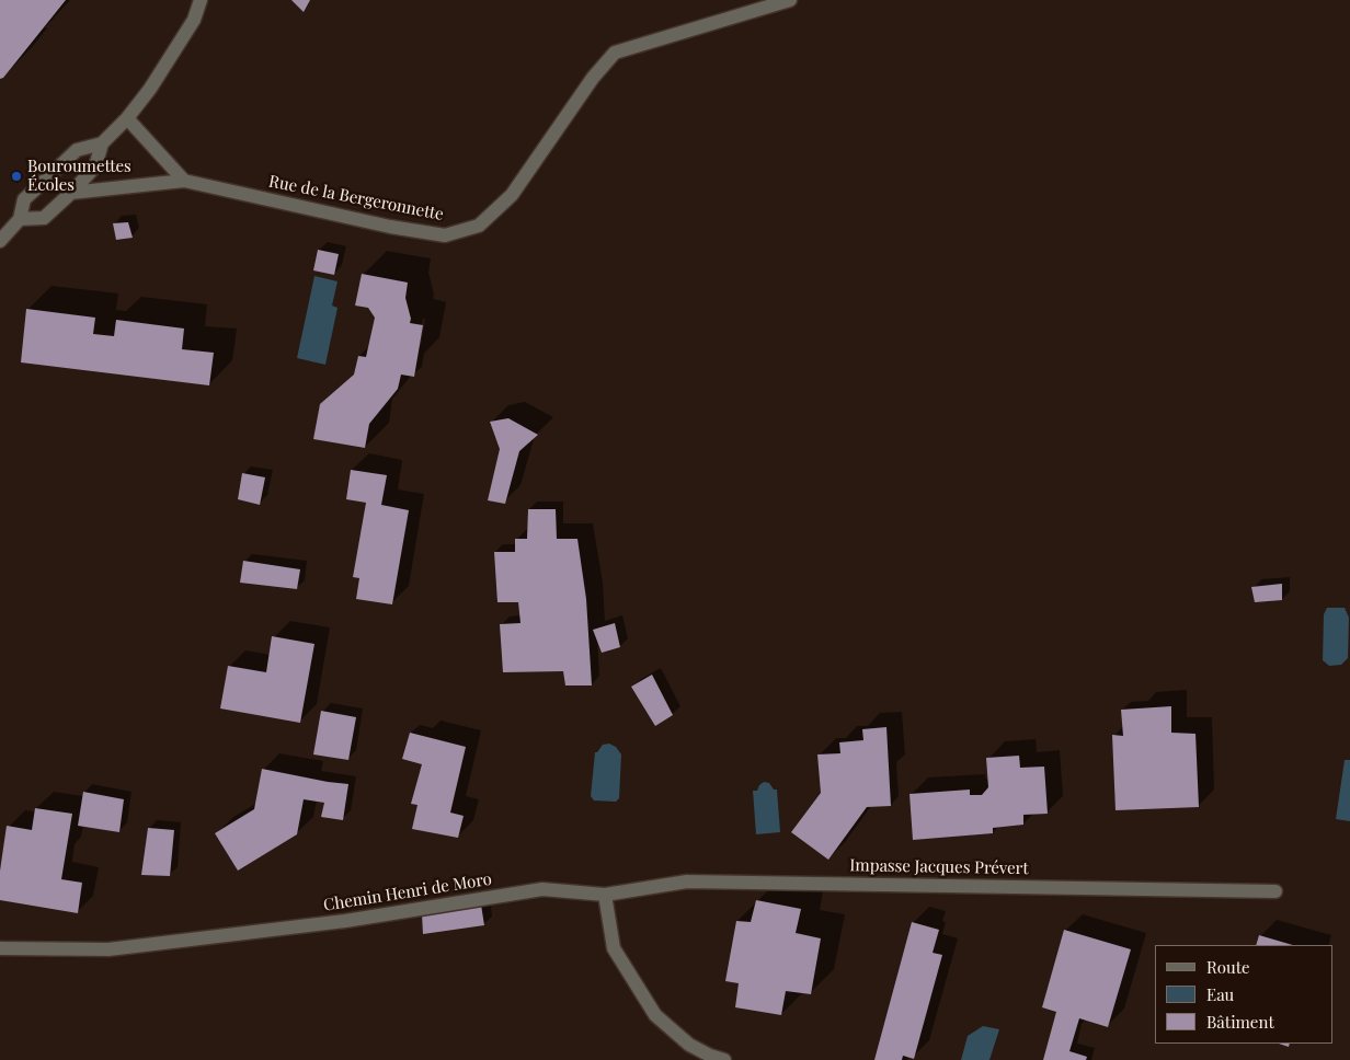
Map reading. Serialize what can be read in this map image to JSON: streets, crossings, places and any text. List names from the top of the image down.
{
  "streets": {
    "street": ["Rue de la Bergeronnette", "Impasse Jacques Prévert", "Chemin Henri de Moro"]
  },
  "crossings": [
    ["Impasse Jacques Prévert", "Chemin Henri de Moro"]
  ],
  "places": ["Bouroumettes Écoles"],
  "legend": ["Route", "Eau", "Bâtiment"]
}
